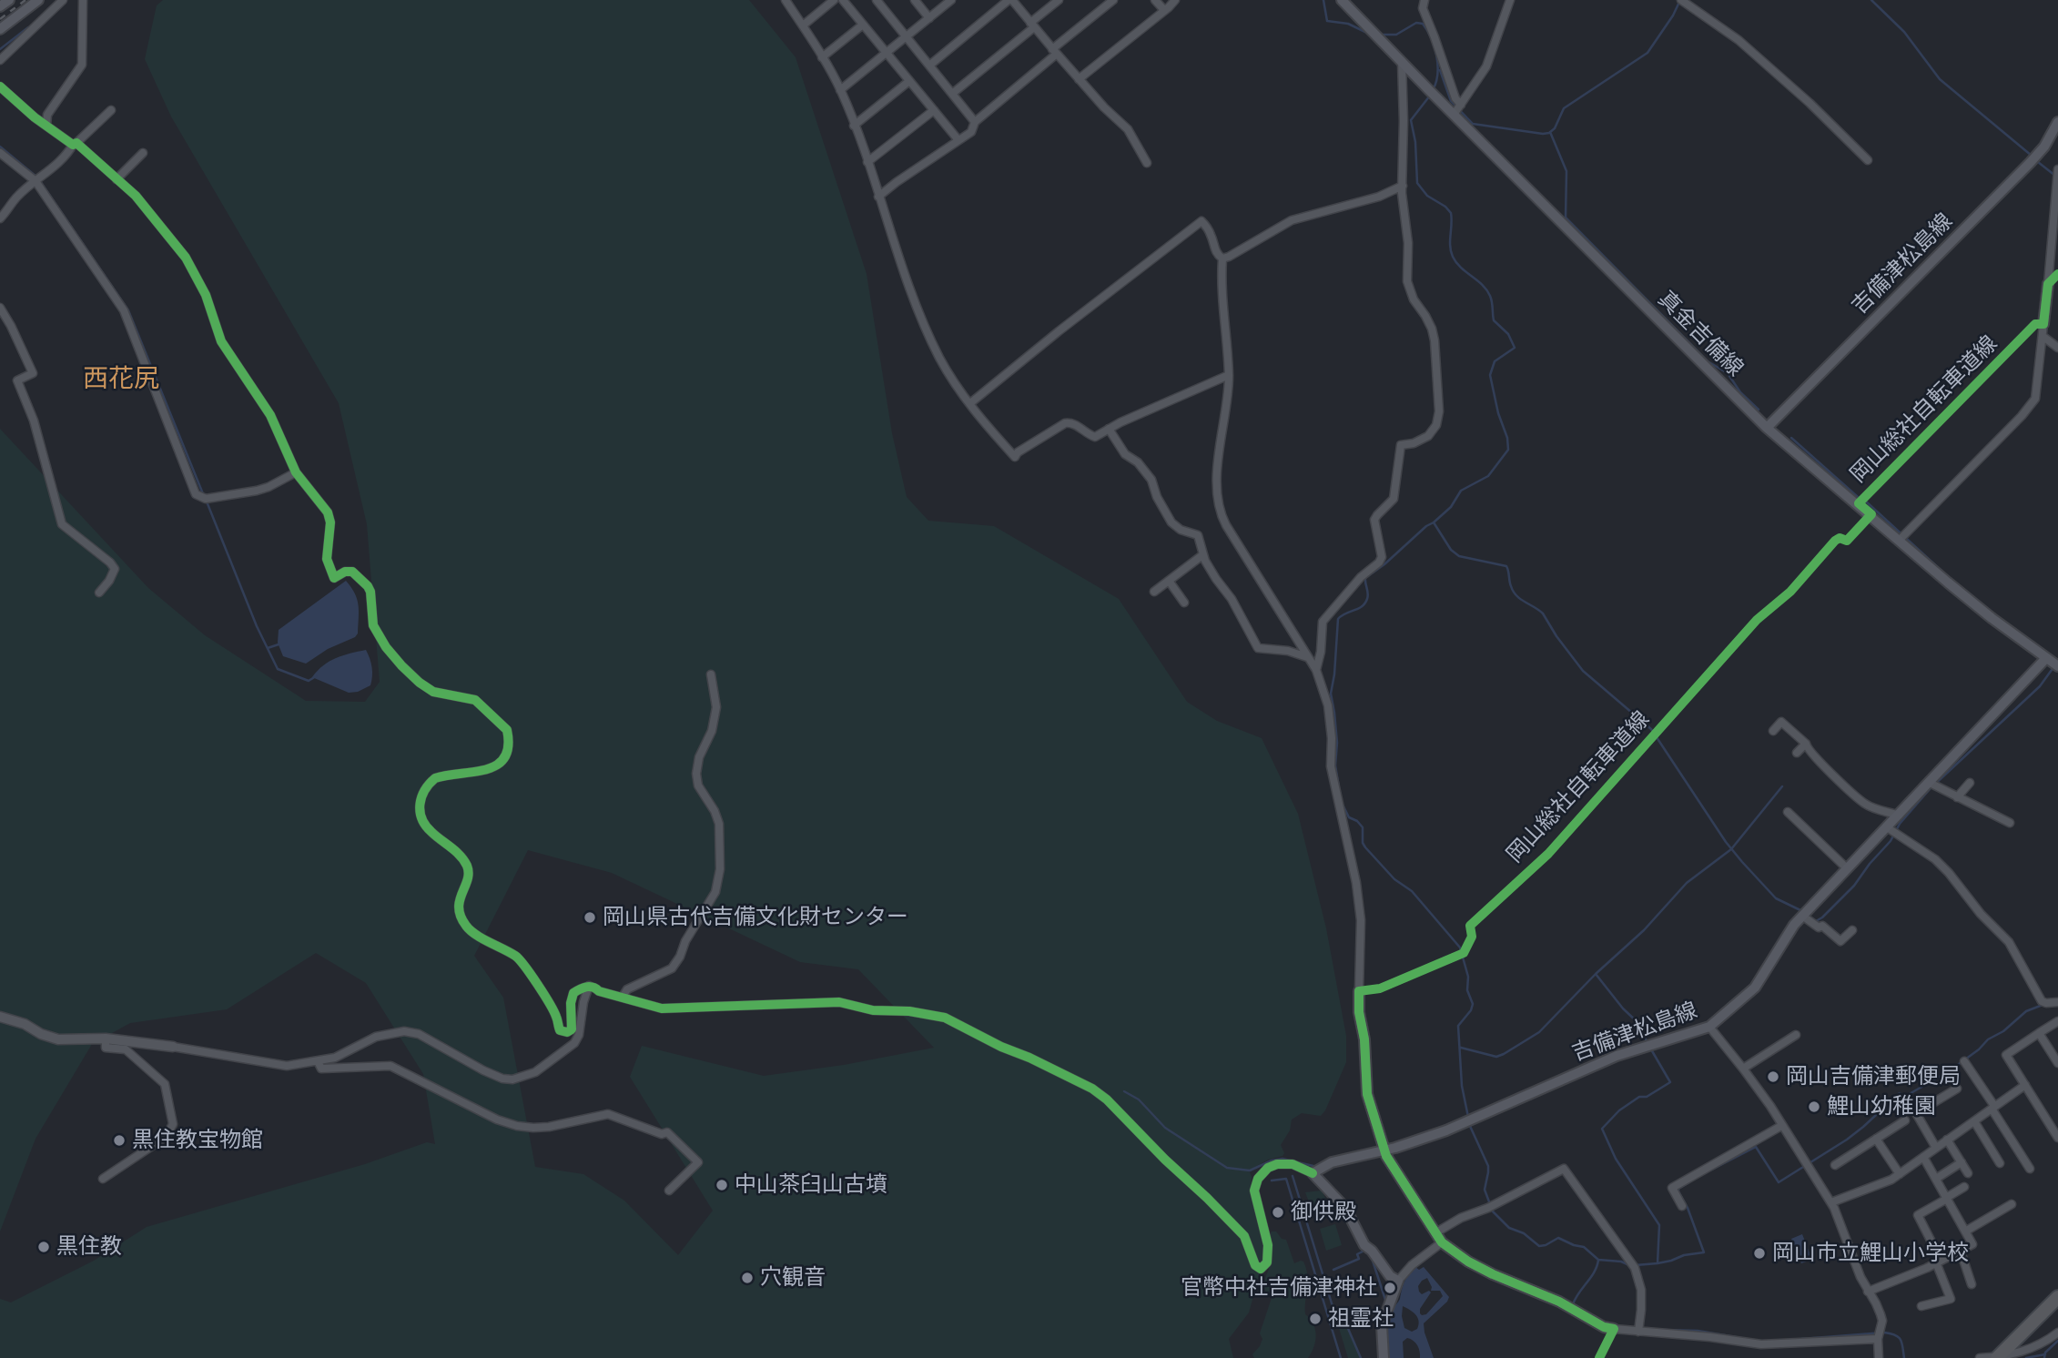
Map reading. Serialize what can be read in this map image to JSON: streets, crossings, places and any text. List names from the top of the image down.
{
  "streets": {
    "main road": ["吉備津松島線", "真金吉備線"],
    "cycle path": ["岡山総社自転車道線"]
  },
  "crossings": [
    ["吉備津松島線", "真金吉備線"]
  ],
  "districts": ["西花尻"],
  "places": [
    "岡山県古代吉備文化財センター",
    "岡山吉備津郵便局",
    "鯉山幼稚園",
    "黒住教宝物館",
    "中山茶臼山古墳",
    "御供殿",
    "黒住教",
    "岡山市立鯉山小学校",
    "穴観音",
    "官幣中社吉備津神社",
    "祖霊社"
  ]
}
